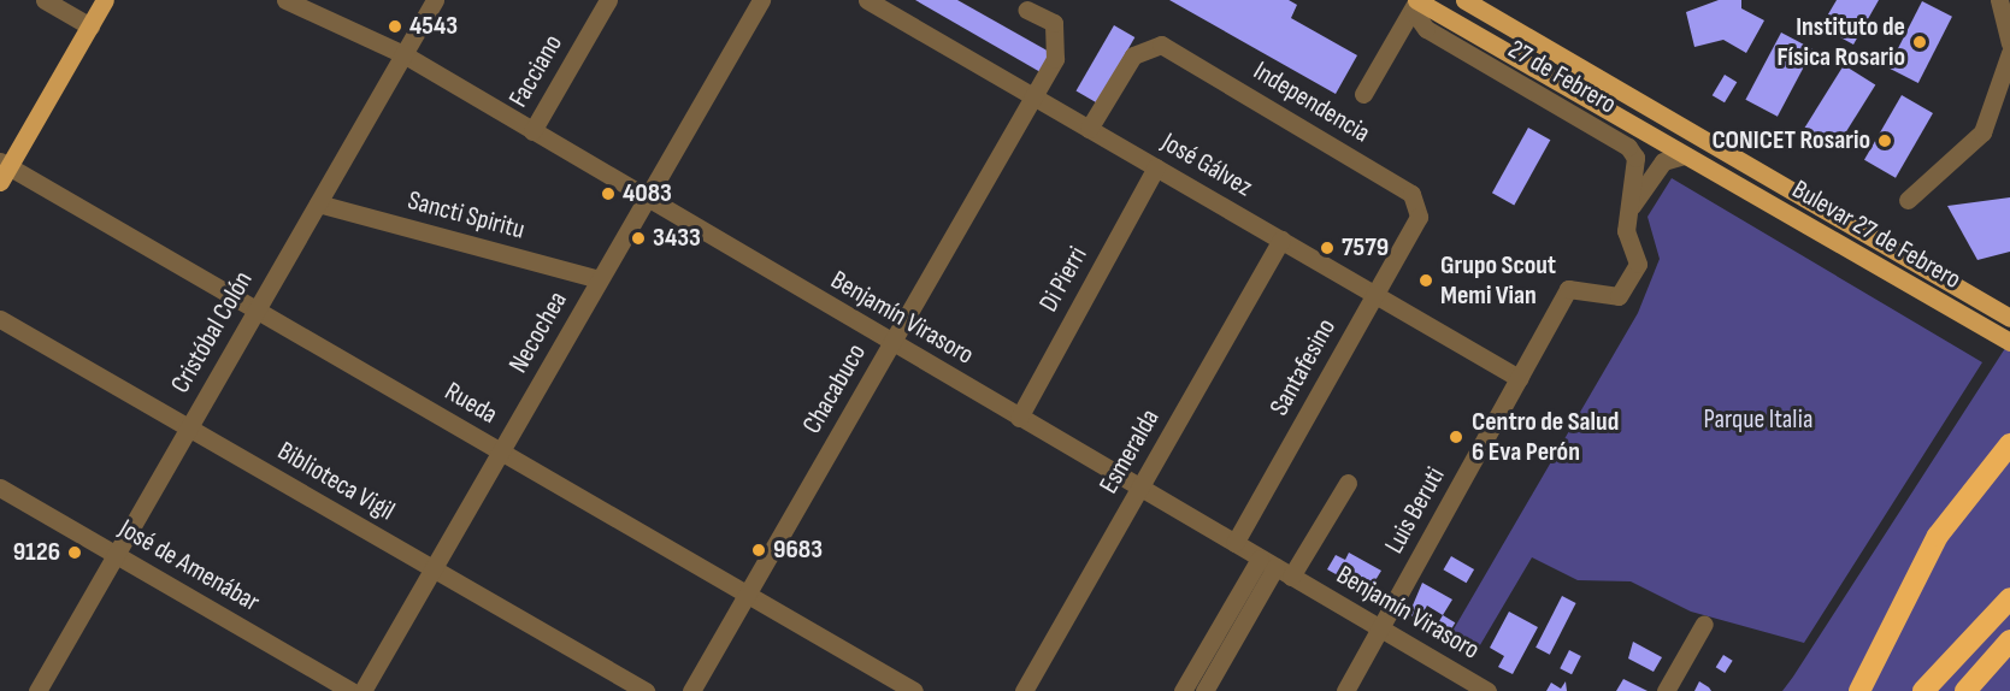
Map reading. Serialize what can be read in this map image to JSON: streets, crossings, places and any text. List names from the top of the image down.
{
  "streets": {
    "main road": ["Bulevar 27 de Febrero"],
    "street": [
      "Facciano",
      "27 de Febrero",
      "Independencia",
      "José Gálvez",
      "Sancti Spiritu",
      "Di Pierri",
      "Benjamín Virasoro",
      "Cristóbal Colón",
      "Necochea",
      "Santafesino",
      "Chacabuco",
      "Rueda",
      "Esmeralda",
      "Biblioteca Vigil",
      "Luis Beruti",
      "José de Amenábar"
    ]
  },
  "crossings": [
    ["Facciano", "Benjamín Virasoro"],
    ["27 de Febrero", "Bulevar 27 de Febrero"],
    ["27 de Febrero", "Luis Beruti"],
    ["Independencia", "José Gálvez"],
    ["Independencia", "Santafesino"],
    ["José Gálvez", "Di Pierri"],
    ["José Gálvez", "Santafesino"],
    ["José Gálvez", "Chacabuco"],
    ["José Gálvez", "Esmeralda"],
    ["José Gálvez", "Luis Beruti"],
    ["Sancti Spiritu", "Cristóbal Colón"],
    ["Sancti Spiritu", "Necochea"],
    ["Di Pierri", "Benjamín Virasoro"],
    ["Benjamín Virasoro", "Cristóbal Colón"],
    ["Benjamín Virasoro", "Necochea"],
    ["Benjamín Virasoro", "Santafesino"],
    ["Benjamín Virasoro", "Chacabuco"],
    ["Benjamín Virasoro", "Esmeralda"],
    ["Benjamín Virasoro", "Luis Beruti"],
    ["Cristóbal Colón", "Rueda"],
    ["Cristóbal Colón", "Biblioteca Vigil"],
    ["Cristóbal Colón", "José de Amenábar"],
    ["Necochea", "Rueda"],
    ["Necochea", "Biblioteca Vigil"],
    ["Chacabuco", "Rueda"]
  ],
  "parks": ["Parque Italia"],
  "places": [
    "4543",
    "Instituto de Física Rosario",
    "CONICET Rosario",
    "4083",
    "3433",
    "7579",
    "Grupo Scout Memi Vian",
    "Centro de Salud 6 Eva Perón",
    "9683",
    "9126"
  ]
}
